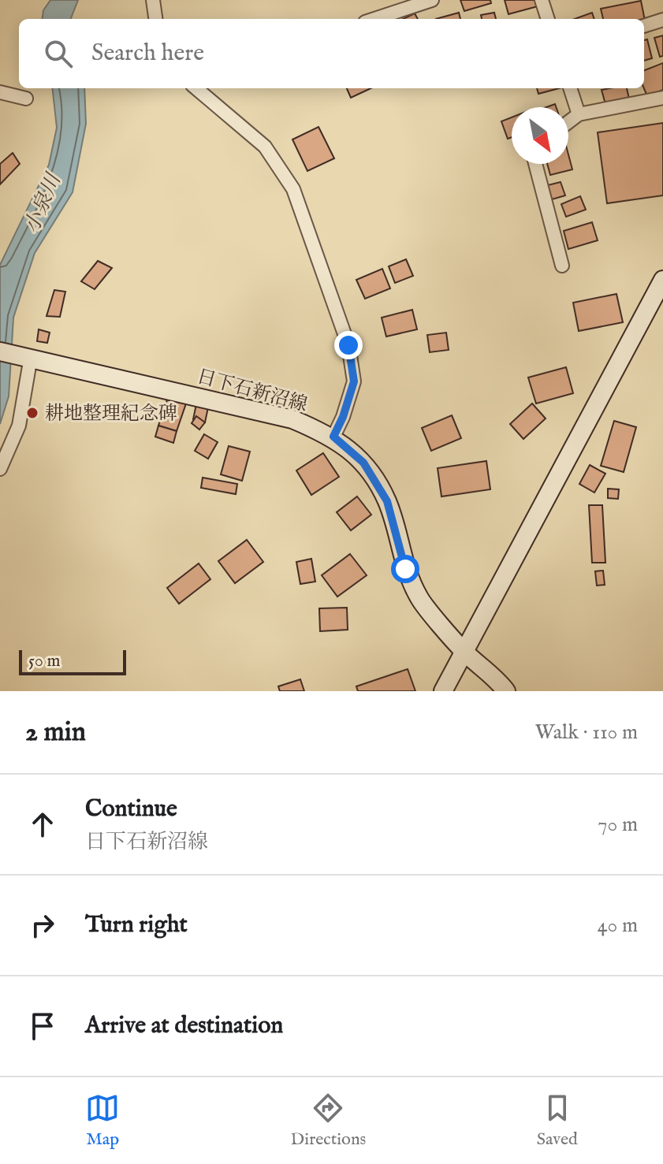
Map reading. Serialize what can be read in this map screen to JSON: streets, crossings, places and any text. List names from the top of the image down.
{
  "streets": {
    "main road": ["日下石新沼線"]
  },
  "water": ["小泉川"],
  "places": ["耕地整理紀念碑"],
  "scale_bar": "50 m",
  "north": "bottom right",
  "page": {
    "search": "Search here",
    "scale": "50 m",
    "heading": ["2 min", "Walk · 110 m"],
    "list": [
      ["Continue", "日下石新沼線", "70 m"],
      ["Turn right", "40 m"],
      "Arrive at destination"
    ],
    "nav": ["Map", "Directions", "Saved"]
  }
}
